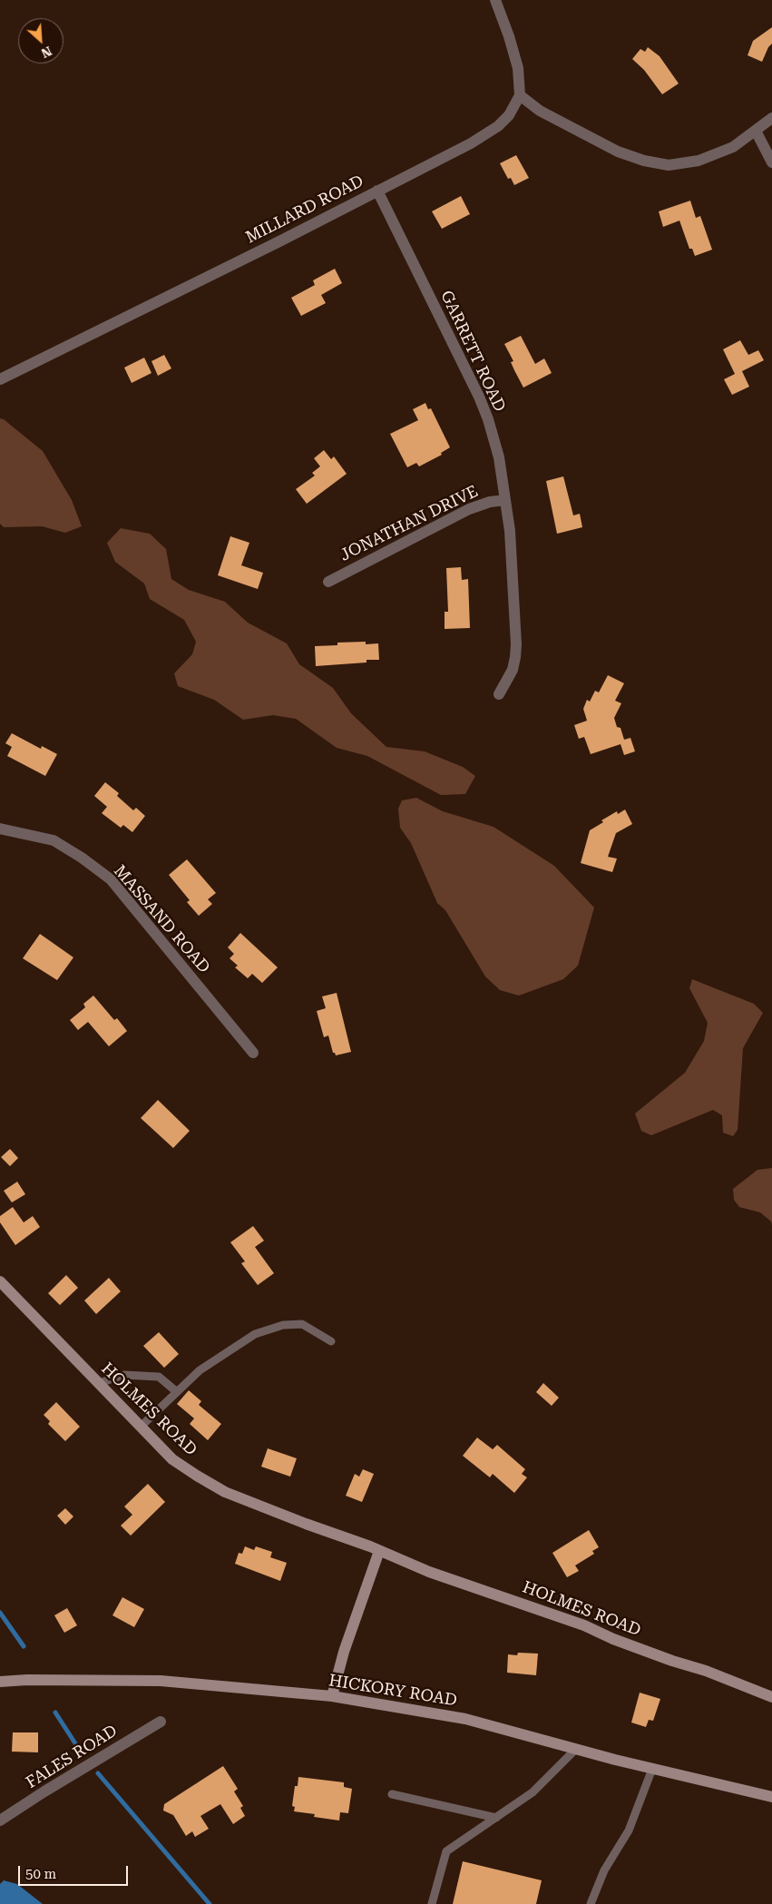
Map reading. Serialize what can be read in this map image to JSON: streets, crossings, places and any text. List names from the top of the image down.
{
  "streets": {
    "street": [
      "MILLARD ROAD",
      "GARRETT ROAD",
      "JONATHAN DRIVE",
      "MASSAND ROAD",
      "HOLMES ROAD",
      "HICKORY ROAD",
      "FALES ROAD"
    ]
  },
  "crossings": [
    ["MILLARD ROAD", "GARRETT ROAD"],
    ["GARRETT ROAD", "JONATHAN DRIVE"]
  ],
  "scale_bar": "50 m",
  "north": "bottom right"
}
